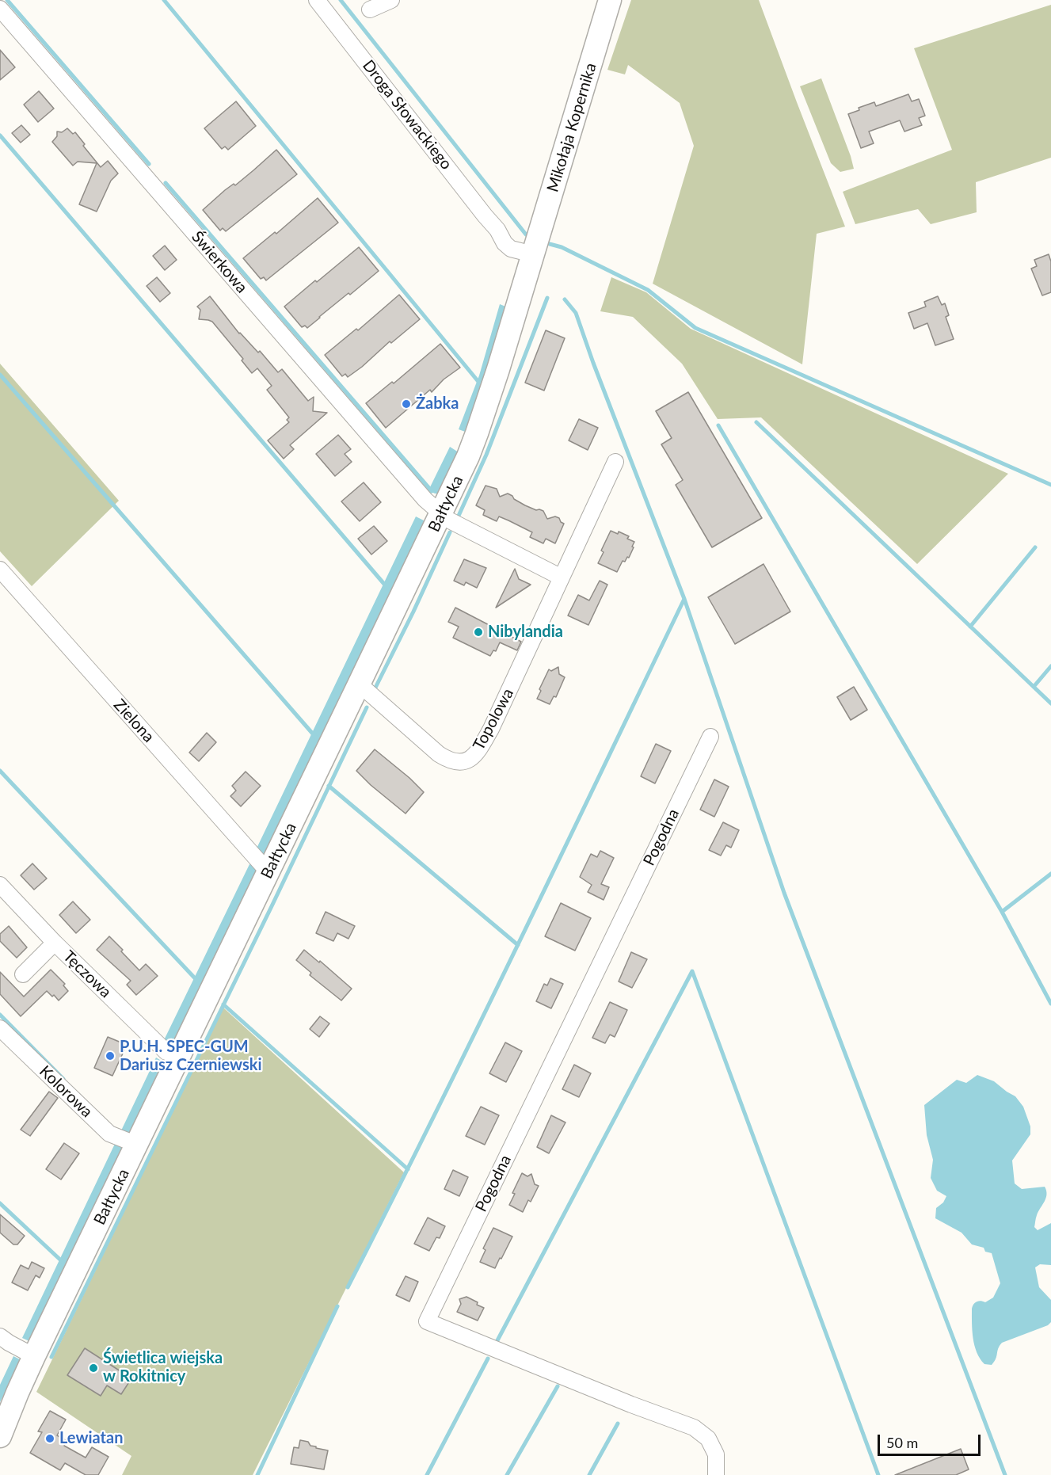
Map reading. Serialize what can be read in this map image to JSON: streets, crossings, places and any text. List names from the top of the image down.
{
  "streets": {
    "main road": ["Mikołaja Kopernika", "Bałtycka"],
    "street": [
      "Droga Słowackiego",
      "Świerkowa",
      "Topolowa",
      "Zielona",
      "Pogodna",
      "Tęczowa",
      "Kolorowa"
    ]
  },
  "crossings": [
    ["Droga Słowackiego", "Mikołaja Kopernika"],
    ["Droga Słowackiego", "Bałtycka"],
    ["Mikołaja Kopernika", "Bałtycka"],
    ["Świerkowa", "Bałtycka"],
    ["Bałtycka", "Topolowa"],
    ["Bałtycka", "Zielona"],
    ["Bałtycka", "Tęczowa"],
    ["Bałtycka", "Kolorowa"]
  ],
  "places": [
    "Żabka",
    "Nibylandia",
    "P.U.H. SPEC-GUM Dariusz Czerniewski",
    "Świetlica wiejska w Rokitnicy",
    "Lewiatan"
  ],
  "scale_bar": "50 m"
}
